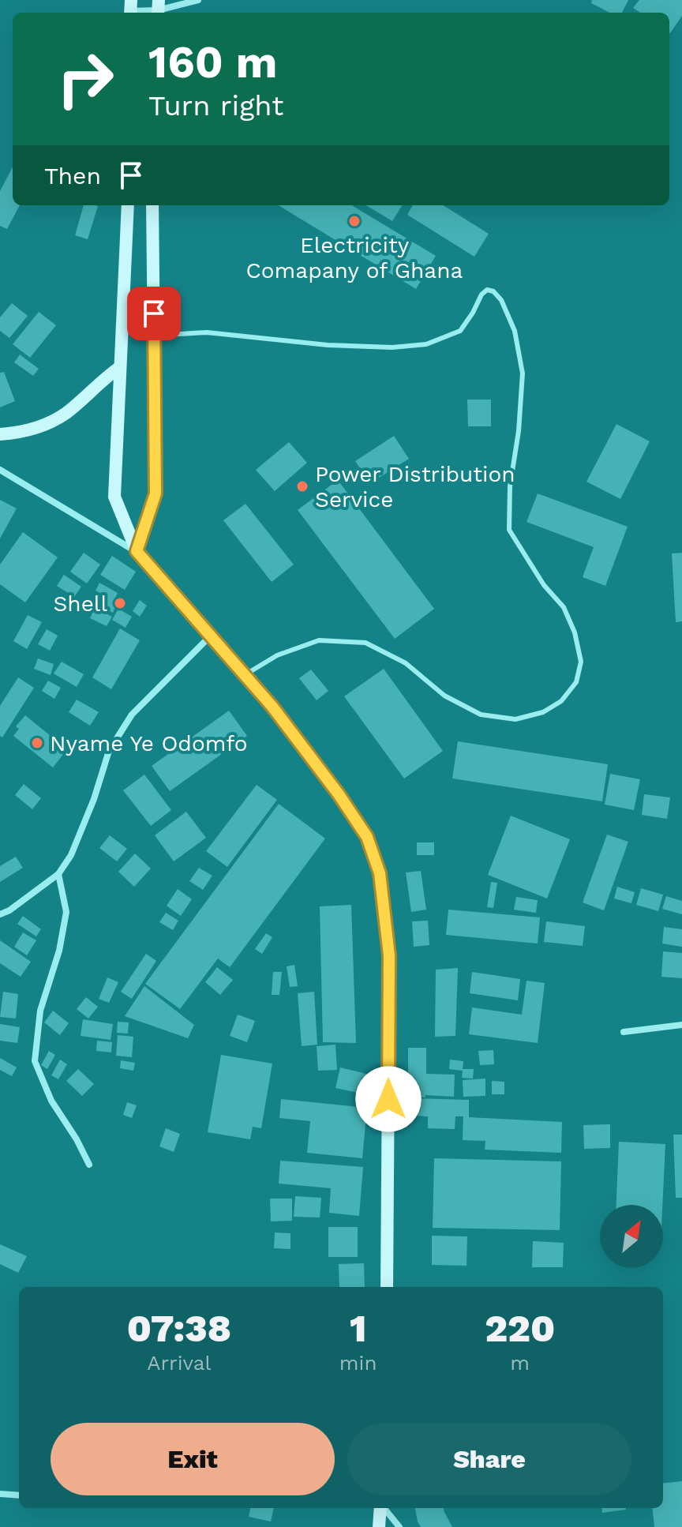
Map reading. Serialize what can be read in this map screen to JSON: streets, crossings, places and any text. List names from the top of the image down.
{
  "places": [
    "Electricity Comapany of Ghana",
    "Power Distribution Service",
    "Shell",
    "Nyame Ye Odomfo"
  ],
  "north": "top right",
  "page": {
    "turn": ["160 m", "Turn right"],
    "then": "Then",
    "eta": [
      "07:38",
      "Arrival",
      "1",
      "min",
      "220",
      "m"
    ],
    "buttons": ["Exit", "Share"]
  }
}
